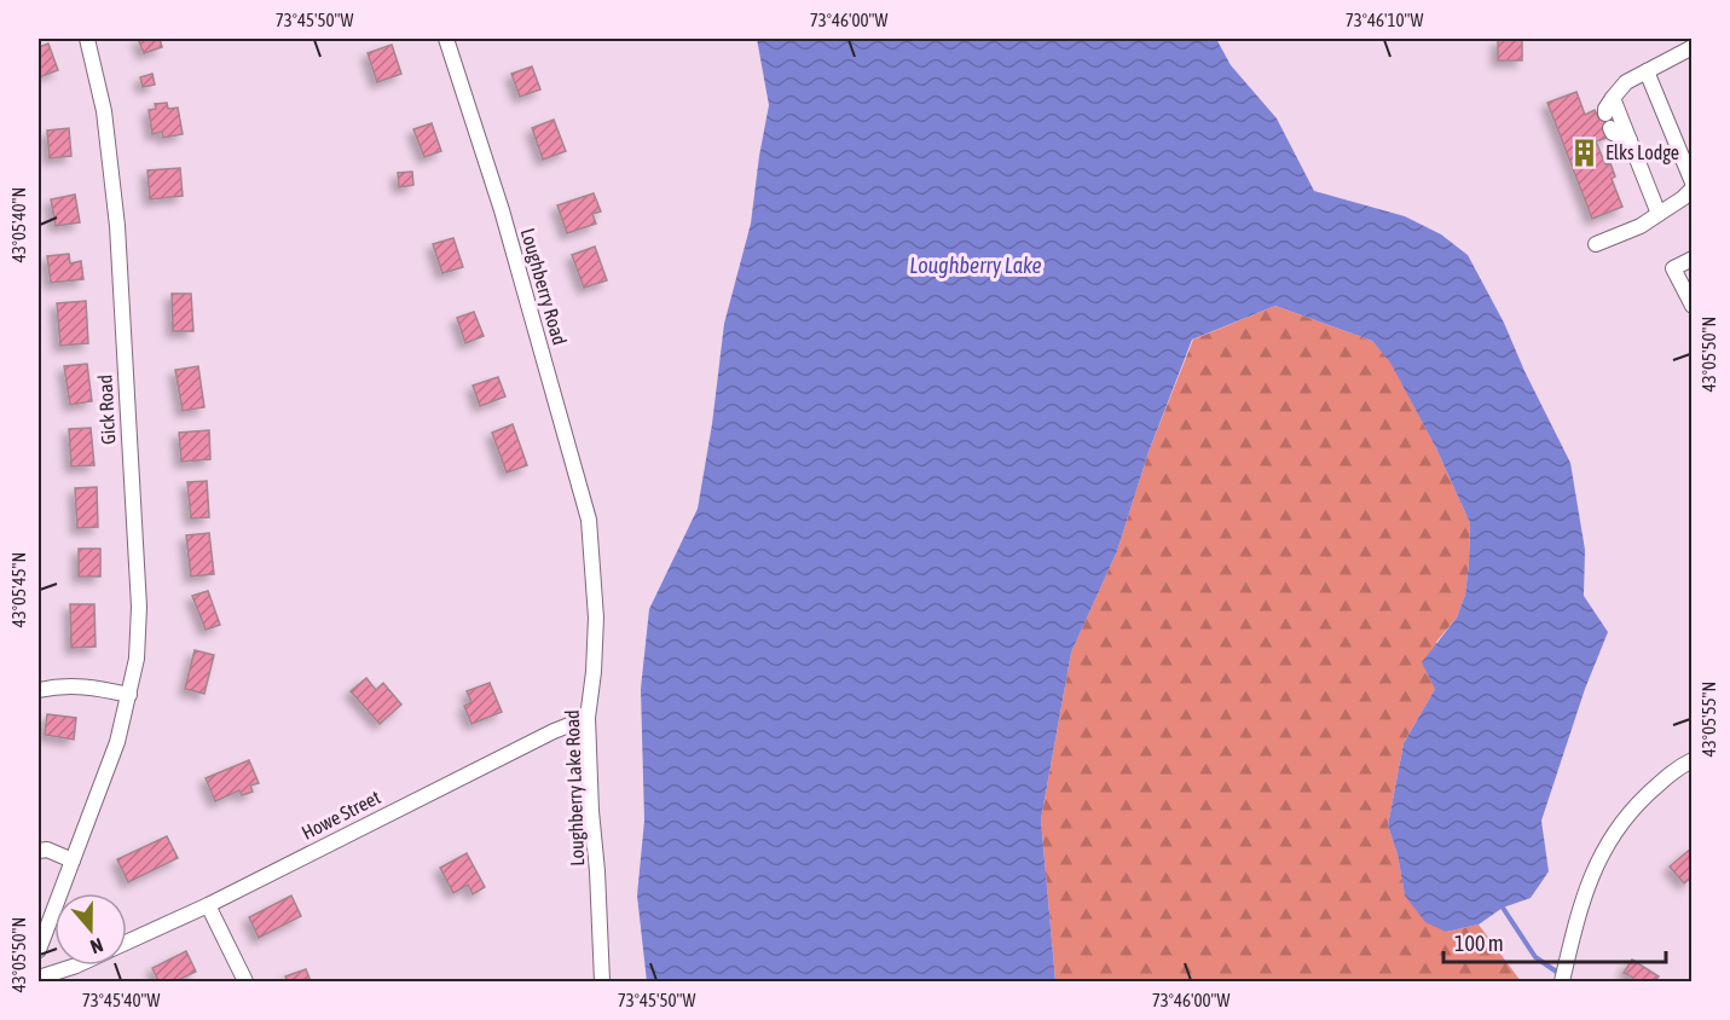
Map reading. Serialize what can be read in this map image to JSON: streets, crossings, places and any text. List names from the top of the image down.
{
  "streets": {
    "street": [
      "Loughberry Road",
      "Gick Road",
      "Loughberry Lake Road",
      "Howe Street"
    ]
  },
  "crossings": [
    ["Loughberry Road", "Loughberry Lake Road"],
    ["Loughberry Lake Road", "Howe Street"]
  ],
  "water": ["Loughberry Lake"],
  "places": {
    "building": ["Elks Lodge"]
  },
  "scale_bar": "100 m",
  "north": "bottom",
  "coordinates": [
    "73°45'50\"W",
    "73°46'00\"W",
    "73°46'10\"W",
    "43°05'40\"N",
    "43°05'50\"N",
    "43°05'45\"N",
    "43°05'55\"N",
    "73°45'40\"W"
  ]
}
